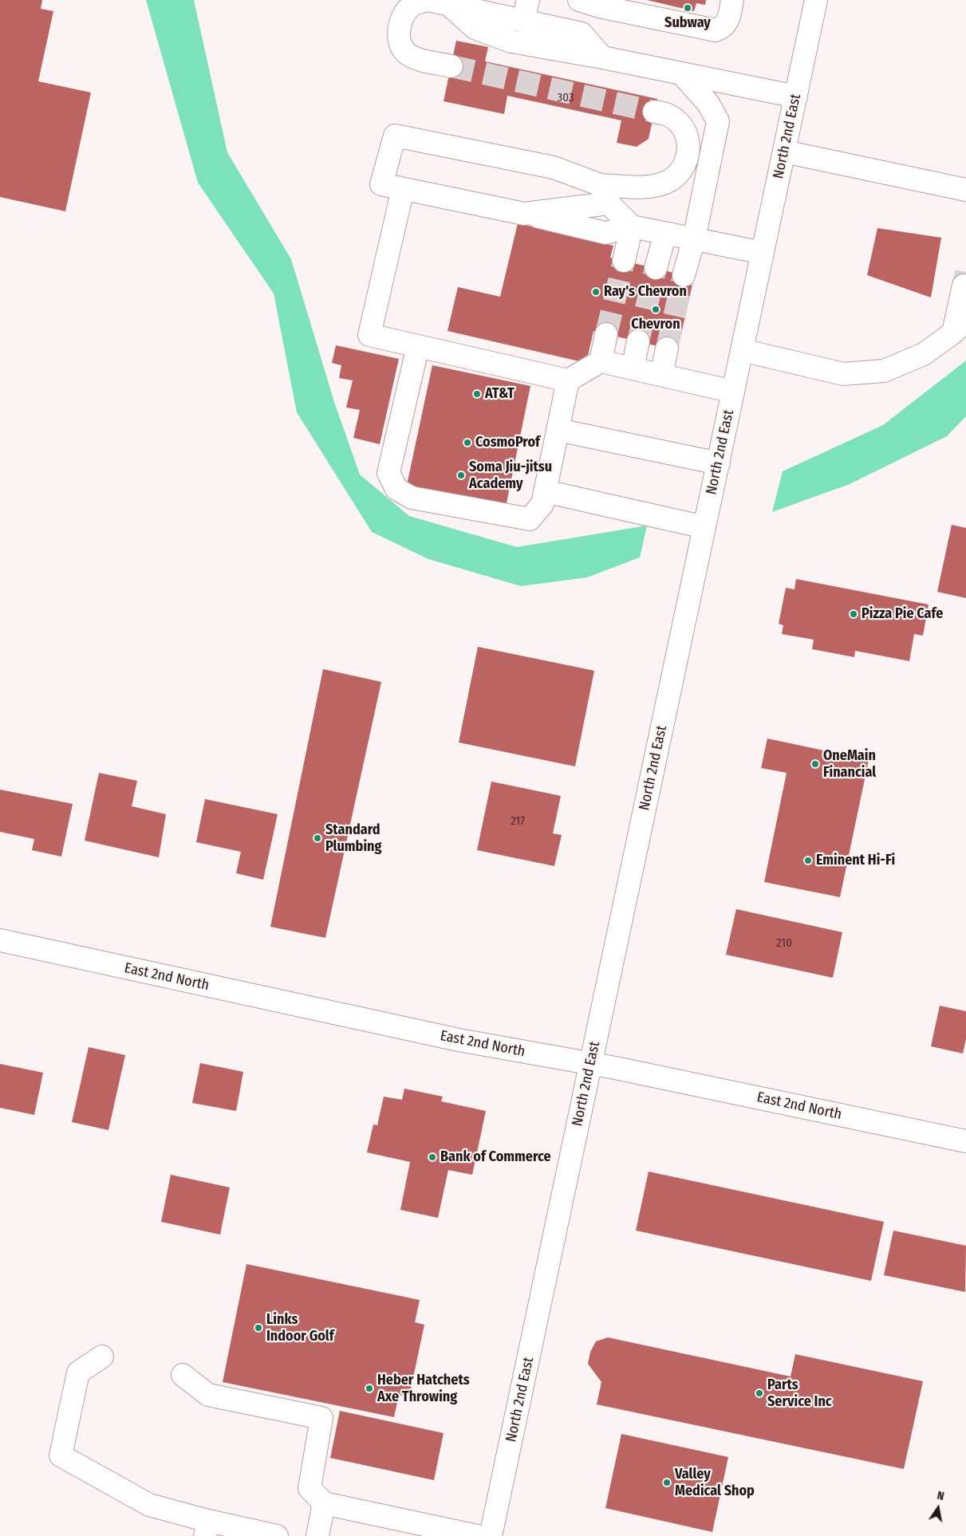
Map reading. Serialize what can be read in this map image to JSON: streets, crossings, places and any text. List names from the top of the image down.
{
  "streets": {
    "main road": ["North 2nd East", "East 2nd North"]
  },
  "crossings": [
    ["North 2nd East", "East 2nd North"]
  ],
  "places": [
    "Subway",
    "Ray's Chevron",
    "Chevron",
    "AT&T",
    "CosmoProf",
    "Soma Jiu-jitsu Academy",
    "Pizza Pie Cafe",
    "OneMain Financial",
    "Standard Plumbing",
    "Eminent Hi-Fi",
    "Bank of Commerce",
    "Links Indoor Golf",
    "Heber Hatchets Axe Throwing",
    "Parts Service Inc",
    "Valley Medical Shop"
  ],
  "house_numbers": ["303", "217", "210"],
  "north": "top"
}
